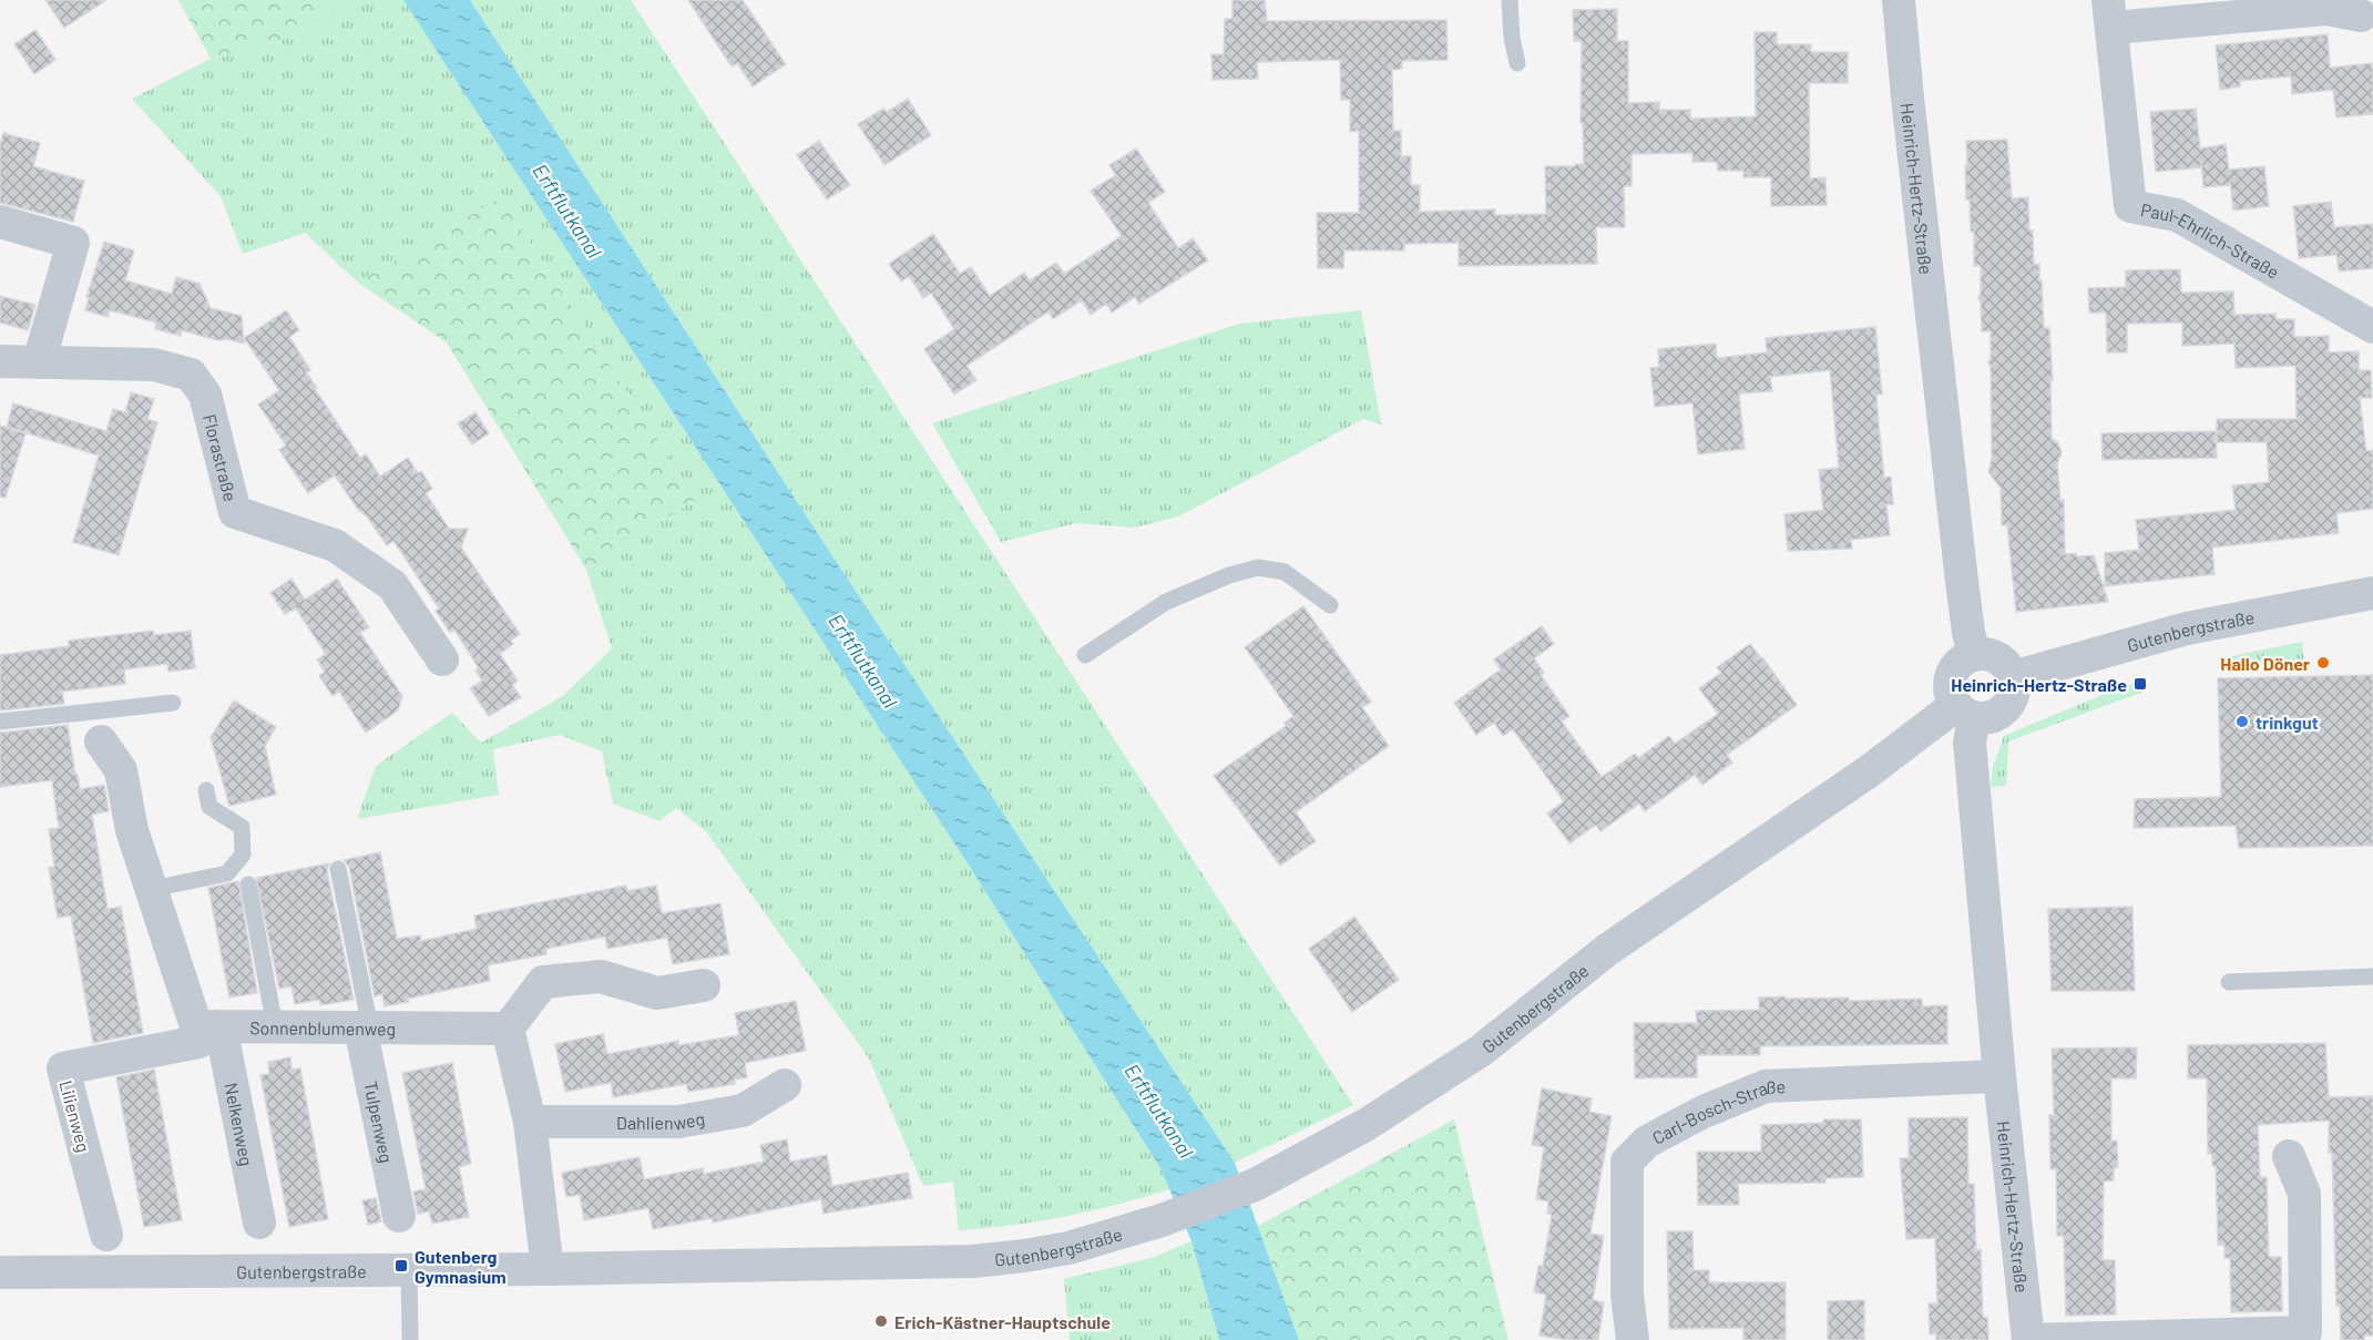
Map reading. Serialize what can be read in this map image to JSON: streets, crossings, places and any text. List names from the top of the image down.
{
  "streets": {
    "street": [
      "Heinrich-Hertz-Straße",
      "Paul-Ehrlich-Straße",
      "Florastraße",
      "Gutenbergstraße",
      "Sonnenblumenweg",
      "Carl-Bosch-Straße",
      "Lilienweg",
      "Dahlienweg",
      "Tulpenweg",
      "Nelkenweg"
    ]
  },
  "crossings": [
    ["Heinrich-Hertz-Straße", "Gutenbergstraße"],
    ["Heinrich-Hertz-Straße", "Carl-Bosch-Straße"],
    ["Sonnenblumenweg", "Lilienweg"],
    ["Sonnenblumenweg", "Tulpenweg"],
    ["Sonnenblumenweg", "Nelkenweg"],
    ["Lilienweg", "Nelkenweg"]
  ],
  "water": ["Erftflutkanal"],
  "places": {
    "other": ["Hallo Döner", "trinkgut", "Erich-Kästner-Hauptschule"],
    "transit": ["Heinrich-Hertz-Straße", "Gutenberg Gymnasium"]
  }
}
